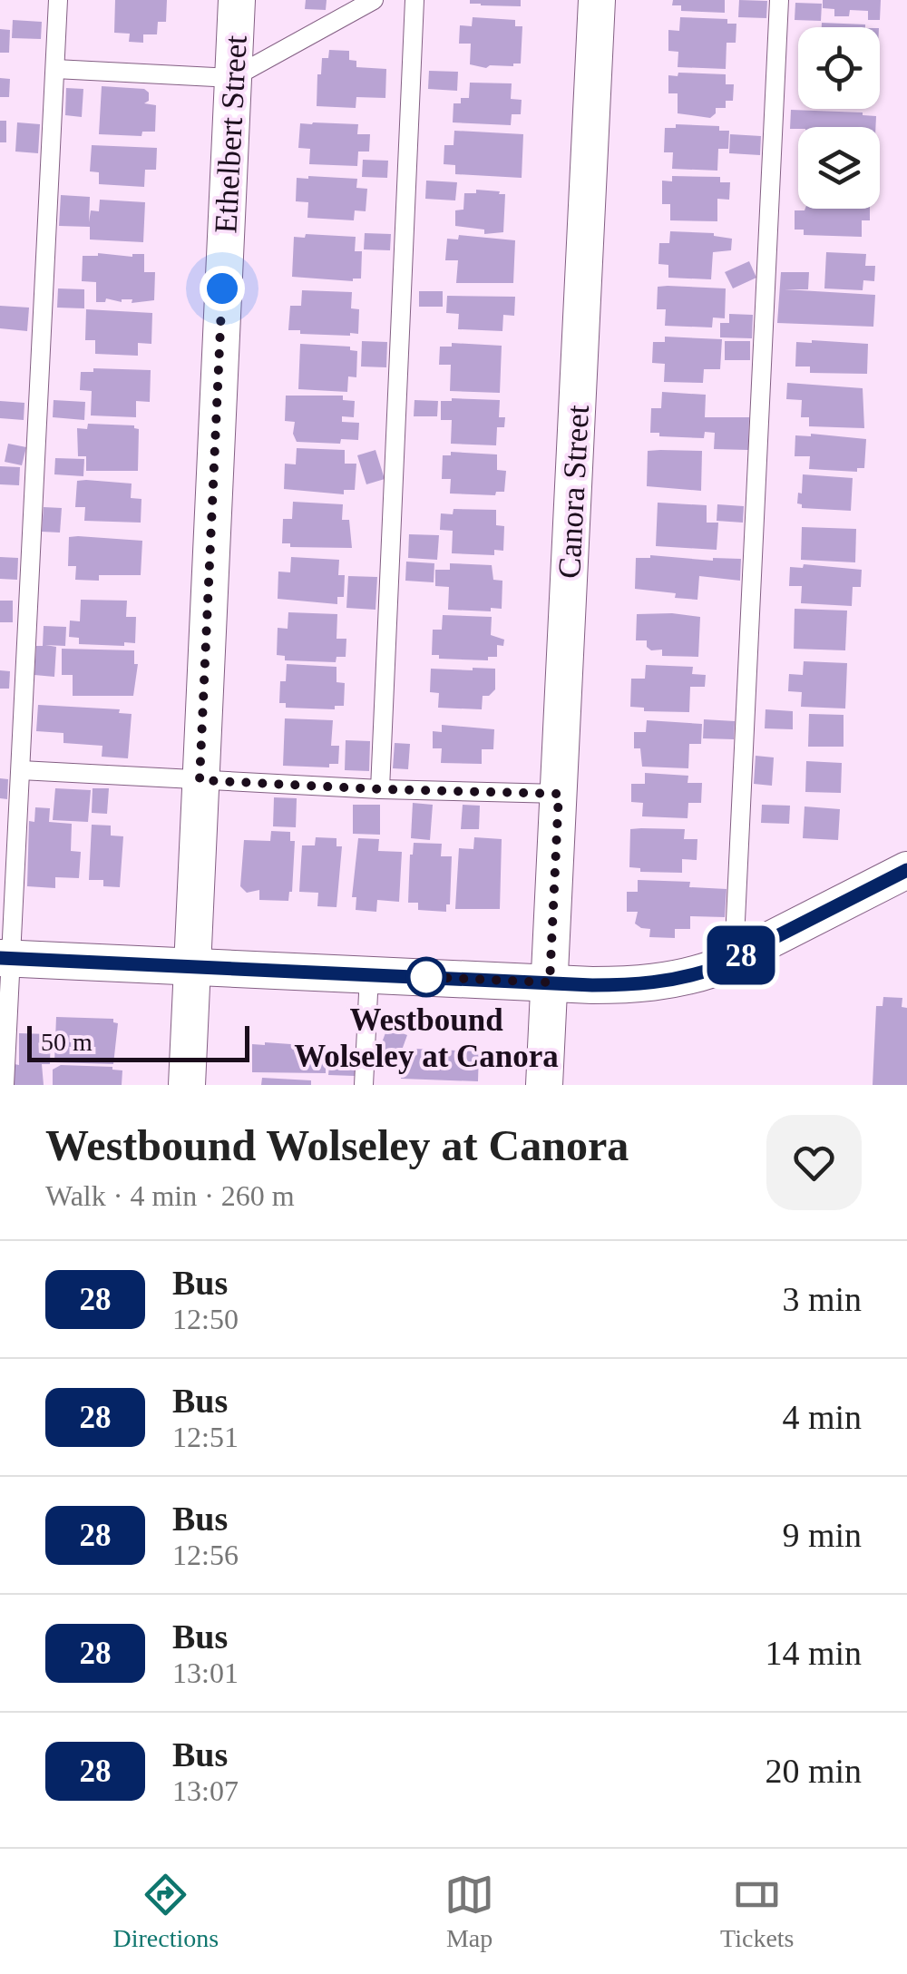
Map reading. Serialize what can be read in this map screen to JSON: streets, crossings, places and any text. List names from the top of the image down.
{
  "streets": {
    "street": ["Ethelbert Street", "Canora Street"]
  },
  "places": ["Westbound Wolseley at Canora"],
  "lines": ["bus line 28"],
  "scale_bar": "50 m",
  "page": {
    "on_map": "28",
    "scale": "50 m",
    "heading": ["Westbound Wolseley at Canora", "Walk · 4 min · 260 m"],
    "list": [
      {
        "mark": "28",
        "name": "Bus",
        "note": "12:50",
        "value": "3 min"
      },
      {
        "mark": "28",
        "name": "Bus",
        "note": "12:51",
        "value": "4 min"
      },
      {
        "mark": "28",
        "name": "Bus",
        "note": "12:56",
        "value": "9 min"
      },
      {
        "mark": "28",
        "name": "Bus",
        "note": "13:01",
        "value": "14 min"
      },
      {
        "mark": "28",
        "name": "Bus",
        "note": "13:07",
        "value": "20 min"
      }
    ],
    "tabs": ["Directions", "Map", "Tickets"]
  }
}
